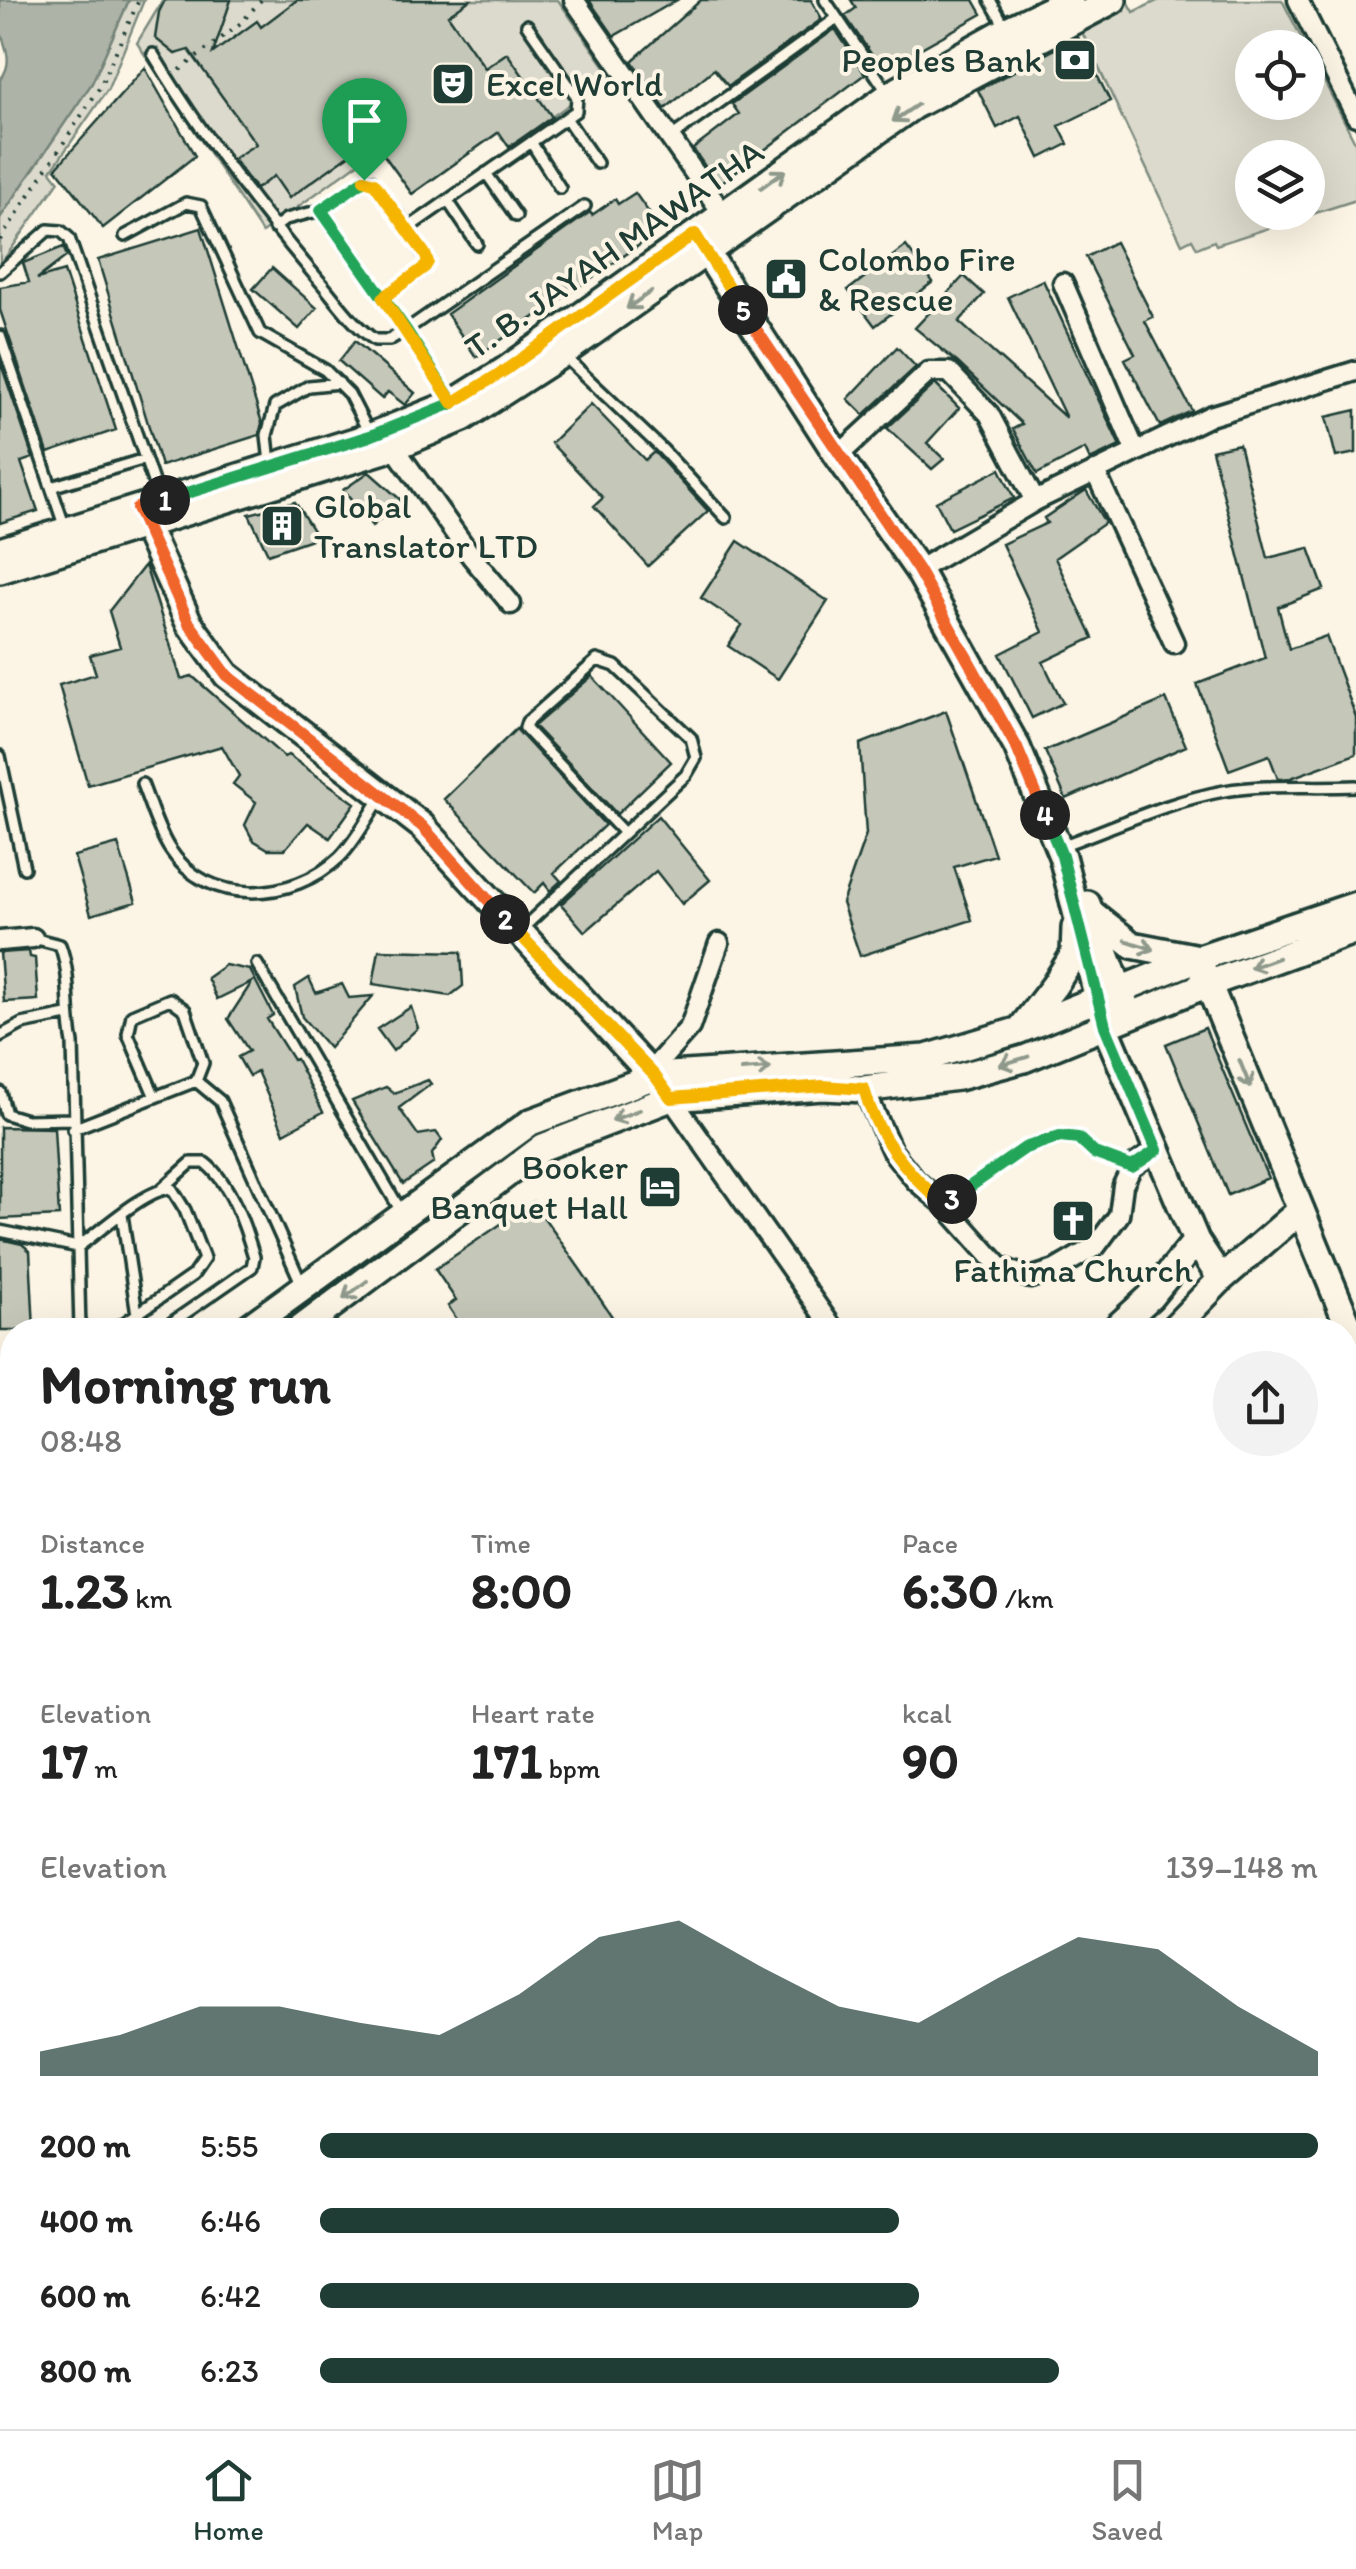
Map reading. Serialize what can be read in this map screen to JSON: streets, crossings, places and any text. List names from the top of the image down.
{
  "streets": {
    "main road": ["T. B. JAYAH MAWATHA"]
  },
  "places": {
    "bank": ["Peoples Bank"],
    "theatre": ["Excel World"],
    "public building": ["Colombo Fire & Rescue"],
    "building": ["Global Translator LTD"],
    "hotel": ["Booker Banquet Hall"],
    "church": ["Fathima Church"]
  },
  "page": {
    "pins": [
      "5",
      "1",
      "4",
      "2",
      "3"
    ],
    "heading": ["Morning run", "08:48"],
    "stats": [
      ["Distance", "1.23 km"],
      ["Time", "8:00"],
      ["Pace", "6:30 /km"],
      ["Elevation", "17 m"],
      ["Heart rate", "171 bpm"],
      ["kcal", "90"]
    ],
    "chart": ["Elevation", "139–148 m"],
    "list": [
      {
        "name": "200 m",
        "note": "5:55"
      },
      {
        "name": "400 m",
        "note": "6:46"
      },
      {
        "name": "600 m",
        "note": "6:42"
      },
      {
        "name": "800 m",
        "note": "6:23"
      }
    ],
    "tabs": ["Home", "Map", "Saved"]
  }
}
